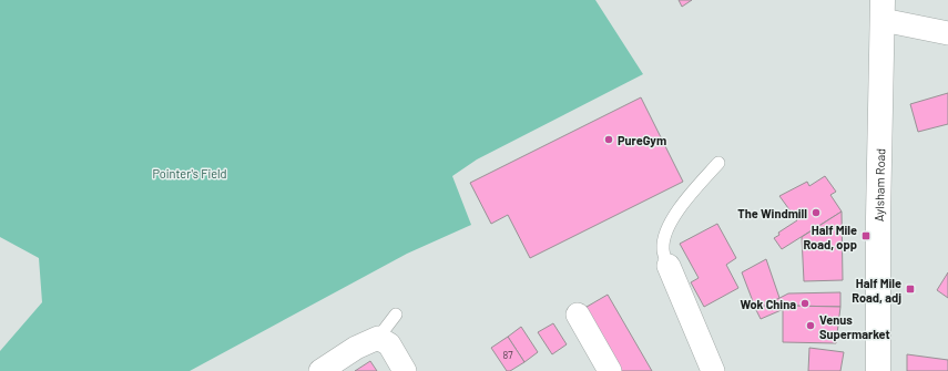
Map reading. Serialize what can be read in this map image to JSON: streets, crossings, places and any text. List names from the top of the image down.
{
  "streets": {
    "main road": ["Aylsham Road"]
  },
  "parks": ["Pointer's Field"],
  "places": {
    "other": [
      "PureGym",
      "The Windmill",
      "Wok China",
      "Venus Supermarket"
    ],
    "transit": ["Half Mile Road, opp", "Half Mile Road, adj"]
  },
  "house_numbers": ["87"]
}
